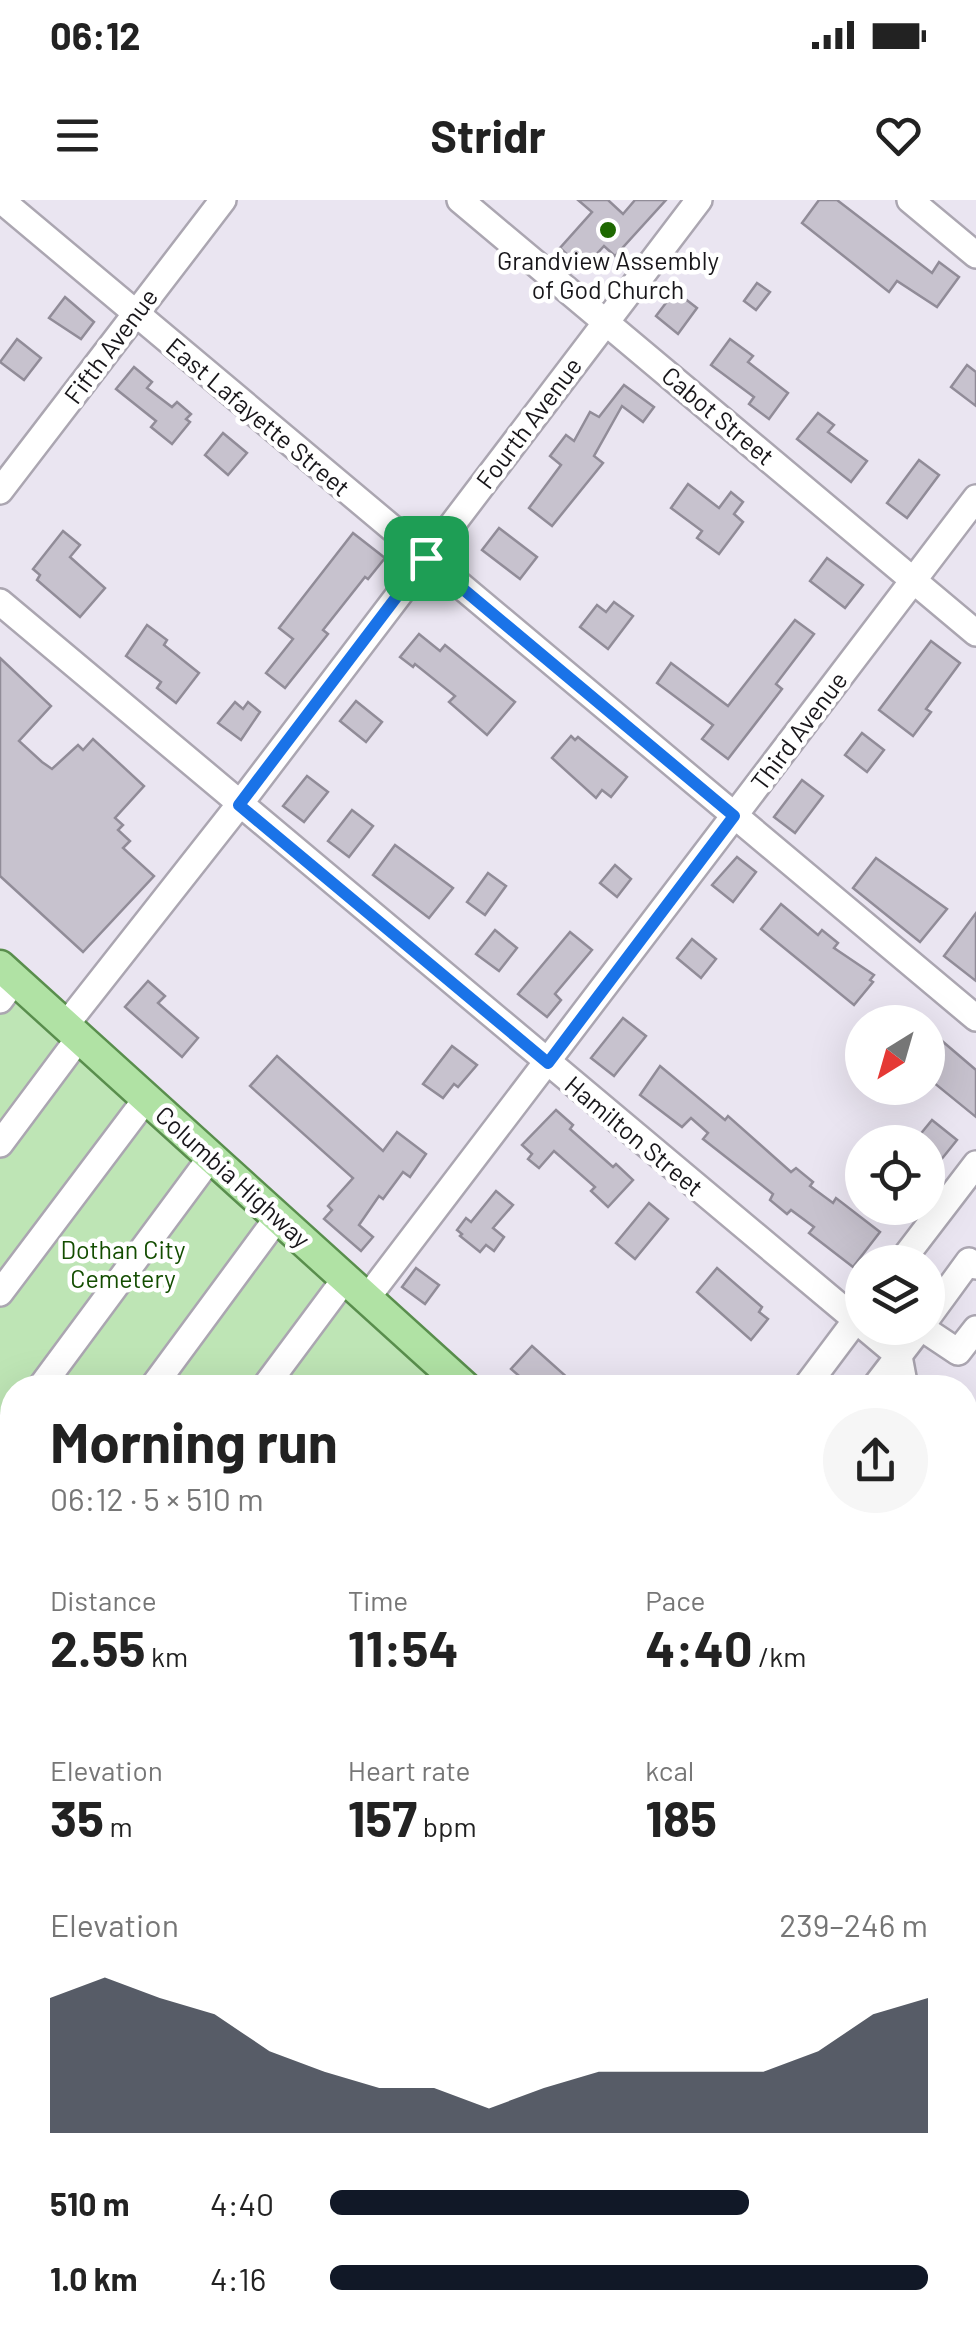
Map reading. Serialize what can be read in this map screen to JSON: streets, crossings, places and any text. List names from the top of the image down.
{
  "streets": {
    "main road": ["Columbia Highway"],
    "street": [
      "Fifth Avenue",
      "Cabot Street",
      "East Lafayette Street",
      "Fourth Avenue",
      "Third Avenue",
      "Hamilton Street"
    ]
  },
  "crossings": [
    ["Fifth Avenue", "East Lafayette Street"],
    ["Cabot Street", "Fourth Avenue"],
    ["Cabot Street", "Third Avenue"],
    ["East Lafayette Street", "Fourth Avenue"],
    ["East Lafayette Street", "Third Avenue"],
    ["Fourth Avenue", "Hamilton Street"],
    ["Fourth Avenue", "Columbia Highway"],
    ["Third Avenue", "Hamilton Street"],
    ["Third Avenue", "Columbia Highway"]
  ],
  "parks": ["Dothan City Cemetery"],
  "places": ["Grandview Assembly of God Church"],
  "north": "bottom left",
  "page": {
    "status": "06:12",
    "header": "Stridr",
    "heading": ["Morning run", "06:12 · 5 × 510 m"],
    "stats": [
      ["Distance", "2.55 km"],
      ["Time", "11:54"],
      ["Pace", "4:40 /km"],
      ["Elevation", "35 m"],
      ["Heart rate", "157 bpm"],
      ["kcal", "185"]
    ],
    "chart": ["Elevation", "239–246 m"],
    "list": [
      {
        "name": "510 m",
        "note": "4:40"
      },
      {
        "name": "1.0 km",
        "note": "4:16"
      }
    ]
  }
}
